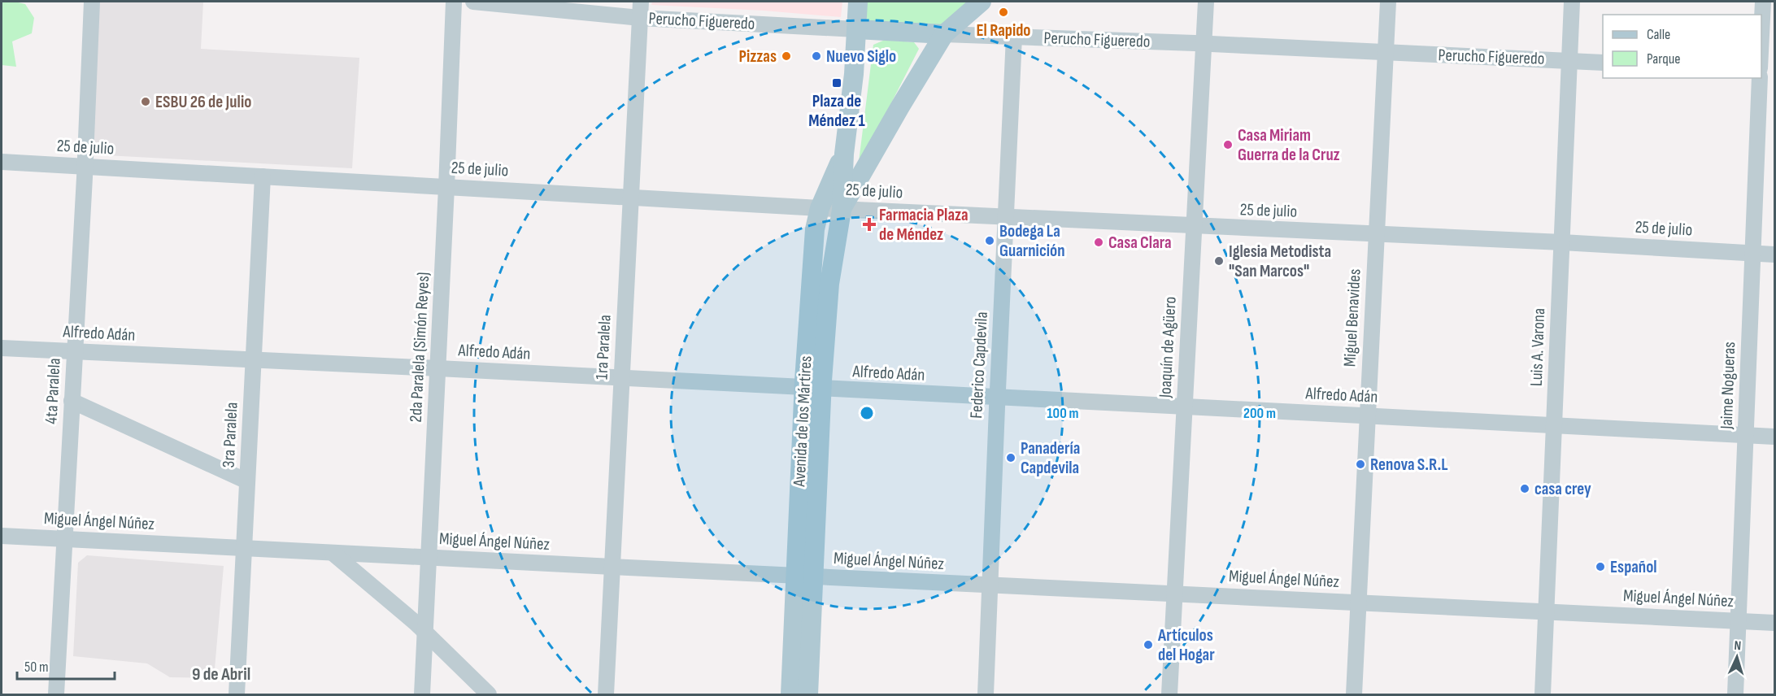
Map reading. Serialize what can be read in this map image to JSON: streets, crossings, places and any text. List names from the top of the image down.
{
  "streets": {
    "main road": ["Perucho Figueredo", "Avenida de los Mártires"],
    "street": [
      "25 de julio",
      "Miguel Benavides",
      "Alfredo Adán",
      "2da Paralela (Simón Reyes)",
      "1ra Paralela",
      "Joaquín de Agüero",
      "Luis A. Varona",
      "Federico Capdevila",
      "Jaime Nogueras",
      "4ta Paralela",
      "3ra Paralela",
      "Miguel Ángel Núñez"
    ]
  },
  "crossings": [
    ["Perucho Figueredo", "Miguel Benavides"],
    ["Perucho Figueredo", "1ra Paralela"],
    ["Perucho Figueredo", "Joaquín de Agüero"],
    ["Perucho Figueredo", "Luis A. Varona"],
    ["Perucho Figueredo", "Federico Capdevila"],
    ["Perucho Figueredo", "Avenida de los Mártires"],
    ["25 de julio", "Miguel Benavides"],
    ["25 de julio", "2da Paralela (Simón Reyes)"],
    ["25 de julio", "1ra Paralela"],
    ["25 de julio", "Joaquín de Agüero"],
    ["25 de julio", "Luis A. Varona"],
    ["25 de julio", "Federico Capdevila"],
    ["25 de julio", "Jaime Nogueras"],
    ["25 de julio", "4ta Paralela"],
    ["25 de julio", "Avenida de los Mártires"],
    ["25 de julio", "3ra Paralela"],
    ["Miguel Benavides", "Alfredo Adán"],
    ["Miguel Benavides", "Miguel Ángel Núñez"],
    ["Alfredo Adán", "2da Paralela (Simón Reyes)"],
    ["Alfredo Adán", "1ra Paralela"],
    ["Alfredo Adán", "Joaquín de Agüero"],
    ["Alfredo Adán", "Luis A. Varona"],
    ["Alfredo Adán", "Federico Capdevila"],
    ["Alfredo Adán", "Jaime Nogueras"],
    ["Alfredo Adán", "4ta Paralela"],
    ["Alfredo Adán", "Avenida de los Mártires"],
    ["Alfredo Adán", "3ra Paralela"],
    ["2da Paralela (Simón Reyes)", "Miguel Ángel Núñez"],
    ["1ra Paralela", "Miguel Ángel Núñez"],
    ["Joaquín de Agüero", "Miguel Ángel Núñez"],
    ["Luis A. Varona", "Miguel Ángel Núñez"],
    ["Federico Capdevila", "Miguel Ángel Núñez"],
    ["Jaime Nogueras", "Miguel Ángel Núñez"],
    ["4ta Paralela", "Miguel Ángel Núñez"],
    ["Avenida de los Mártires", "Miguel Ángel Núñez"],
    ["3ra Paralela", "Miguel Ángel Núñez"]
  ],
  "districts": ["9 de Abril"],
  "places": {
    "other": [
      "El Rapido",
      "Pizzas",
      "Nuevo Siglo",
      "ESBU 26 de Julio",
      "Casa Miriam Guerra de la Cruz",
      "Bodega La Guarnición",
      "Casa Clara",
      "Iglesia Metodista \"San Marcos\"",
      "Panadería Capdevila",
      "Renova S.R.L",
      "casa crey",
      "Español",
      "Artículos del Hogar"
    ],
    "transit": ["Plaza de Méndez 1"],
    "health": ["Farmacia Plaza de Méndez"]
  },
  "legend": ["Calle", "Parque"],
  "scale_bar": "50 m",
  "north": "top",
  "rings": ["100 m", "200 m"]
}
